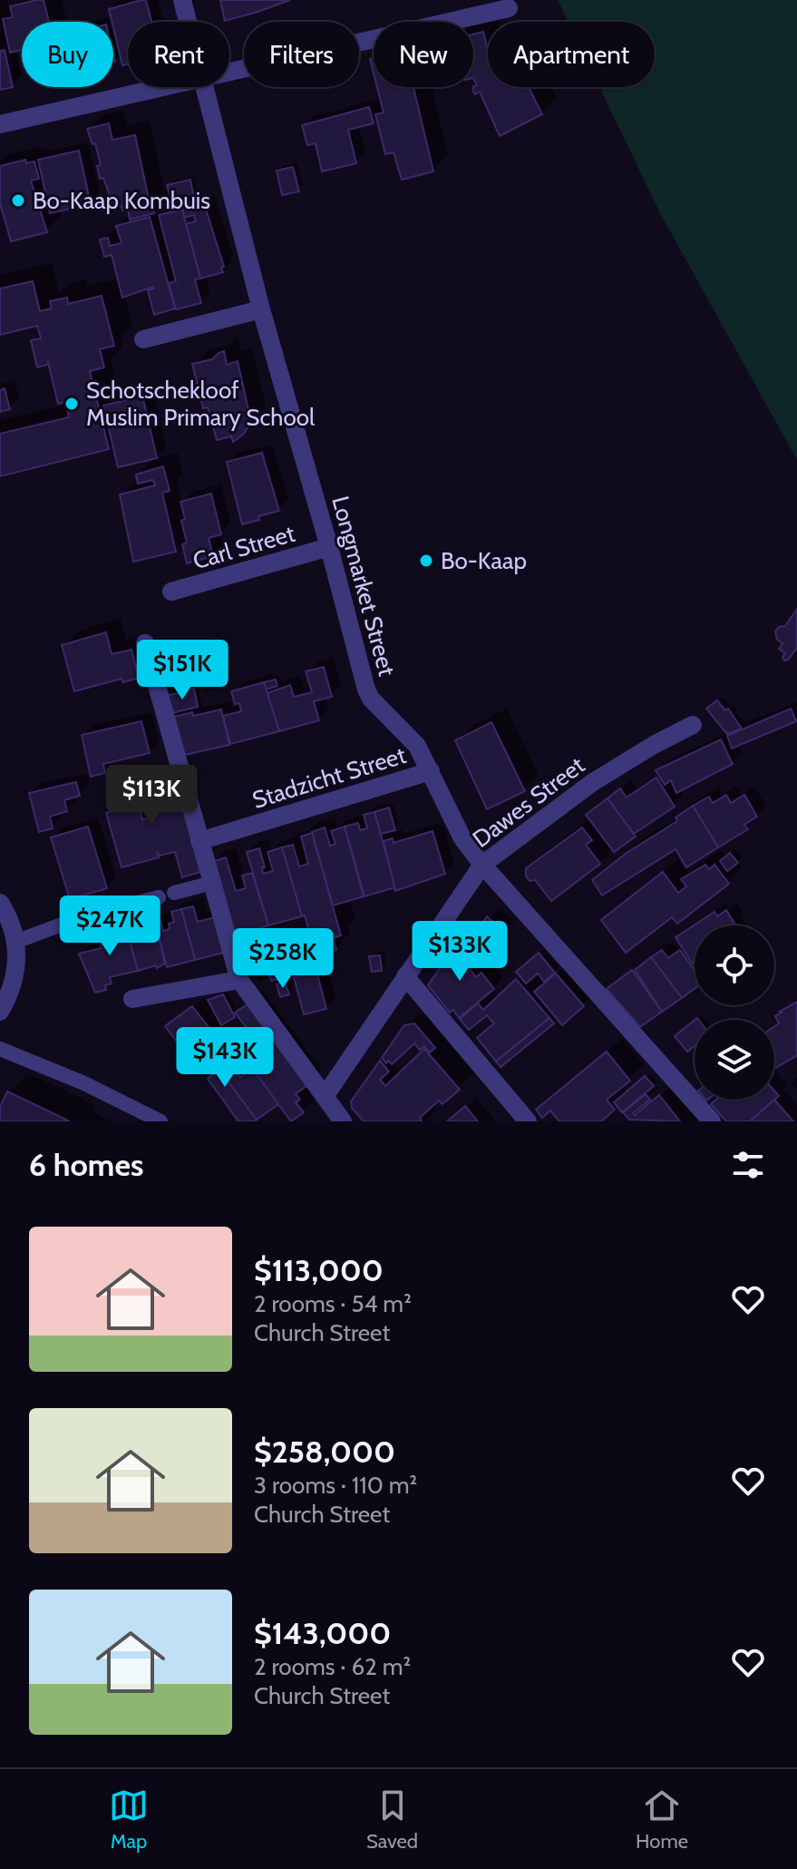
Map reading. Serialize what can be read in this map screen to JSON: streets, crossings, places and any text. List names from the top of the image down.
{
  "streets": {
    "street": [
      "Carl Street",
      "Longmarket Street",
      "Stadzicht Street",
      "Dawes Street"
    ]
  },
  "crossings": [
    ["Carl Street", "Longmarket Street"],
    ["Longmarket Street", "Stadzicht Street"],
    ["Longmarket Street", "Dawes Street"]
  ],
  "places": ["Bo-Kaap Kombuis", "Schotschekloof Muslim Primary School", "Bo-Kaap"],
  "page": {
    "chip": [
      "Buy",
      "Rent",
      "Filters",
      "New",
      "Apartment"
    ],
    "price": [
      "$151K",
      "$113K",
      "$247K",
      "$133K",
      "$258K",
      "$143K"
    ],
    "heading": "6 homes",
    "list": [
      {
        "name": "$113,000",
        "note": "2 rooms · 54 m² · Church Street"
      },
      {
        "name": "$258,000",
        "note": "3 rooms · 110 m² · Church Street"
      },
      {
        "name": "$143,000",
        "note": "2 rooms · 62 m² · Church Street"
      }
    ],
    "tabs": ["Map", "Saved", "Home"]
  }
}
